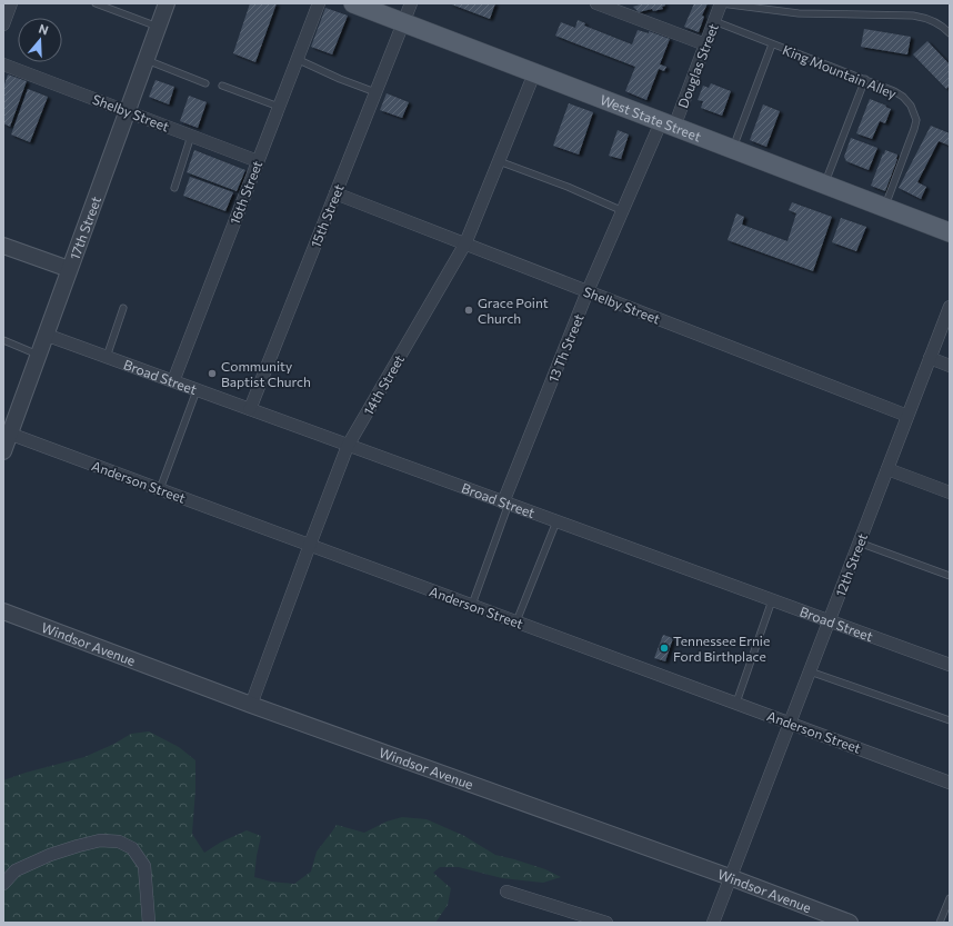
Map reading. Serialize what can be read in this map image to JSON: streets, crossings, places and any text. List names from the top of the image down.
{
  "streets": {
    "main road": ["West State Street"],
    "street": [
      "Douglas Street",
      "Shelby Street",
      "16th Street",
      "15th Street",
      "17th Street",
      "13 Th Street",
      "Broad Street",
      "14th Street",
      "Anderson Street",
      "12th Street",
      "Windsor Avenue"
    ],
    "lane": ["King Mountain Alley"]
  },
  "crossings": [
    ["Douglas Street", "King Mountain Alley"],
    ["Douglas Street", "West State Street"],
    ["Douglas Street", "13 Th Street"],
    ["King Mountain Alley", "West State Street"],
    ["Shelby Street", "16th Street"],
    ["Shelby Street", "15th Street"],
    ["Shelby Street", "17th Street"],
    ["Shelby Street", "13 Th Street"],
    ["Shelby Street", "14th Street"],
    ["Shelby Street", "12th Street"],
    ["West State Street", "15th Street"],
    ["West State Street", "13 Th Street"],
    ["West State Street", "14th Street"],
    ["16th Street", "Broad Street"],
    ["15th Street", "Broad Street"],
    ["17th Street", "Broad Street"],
    ["17th Street", "Anderson Street"],
    ["13 Th Street", "Broad Street"],
    ["Broad Street", "14th Street"],
    ["Broad Street", "12th Street"],
    ["14th Street", "Anderson Street"],
    ["14th Street", "Windsor Avenue"],
    ["Anderson Street", "12th Street"],
    ["12th Street", "Windsor Avenue"]
  ],
  "places": ["Grace Point Church", "Community Baptist Church", "Tennessee Ernie Ford Birthplace"],
  "north": "top"
}
